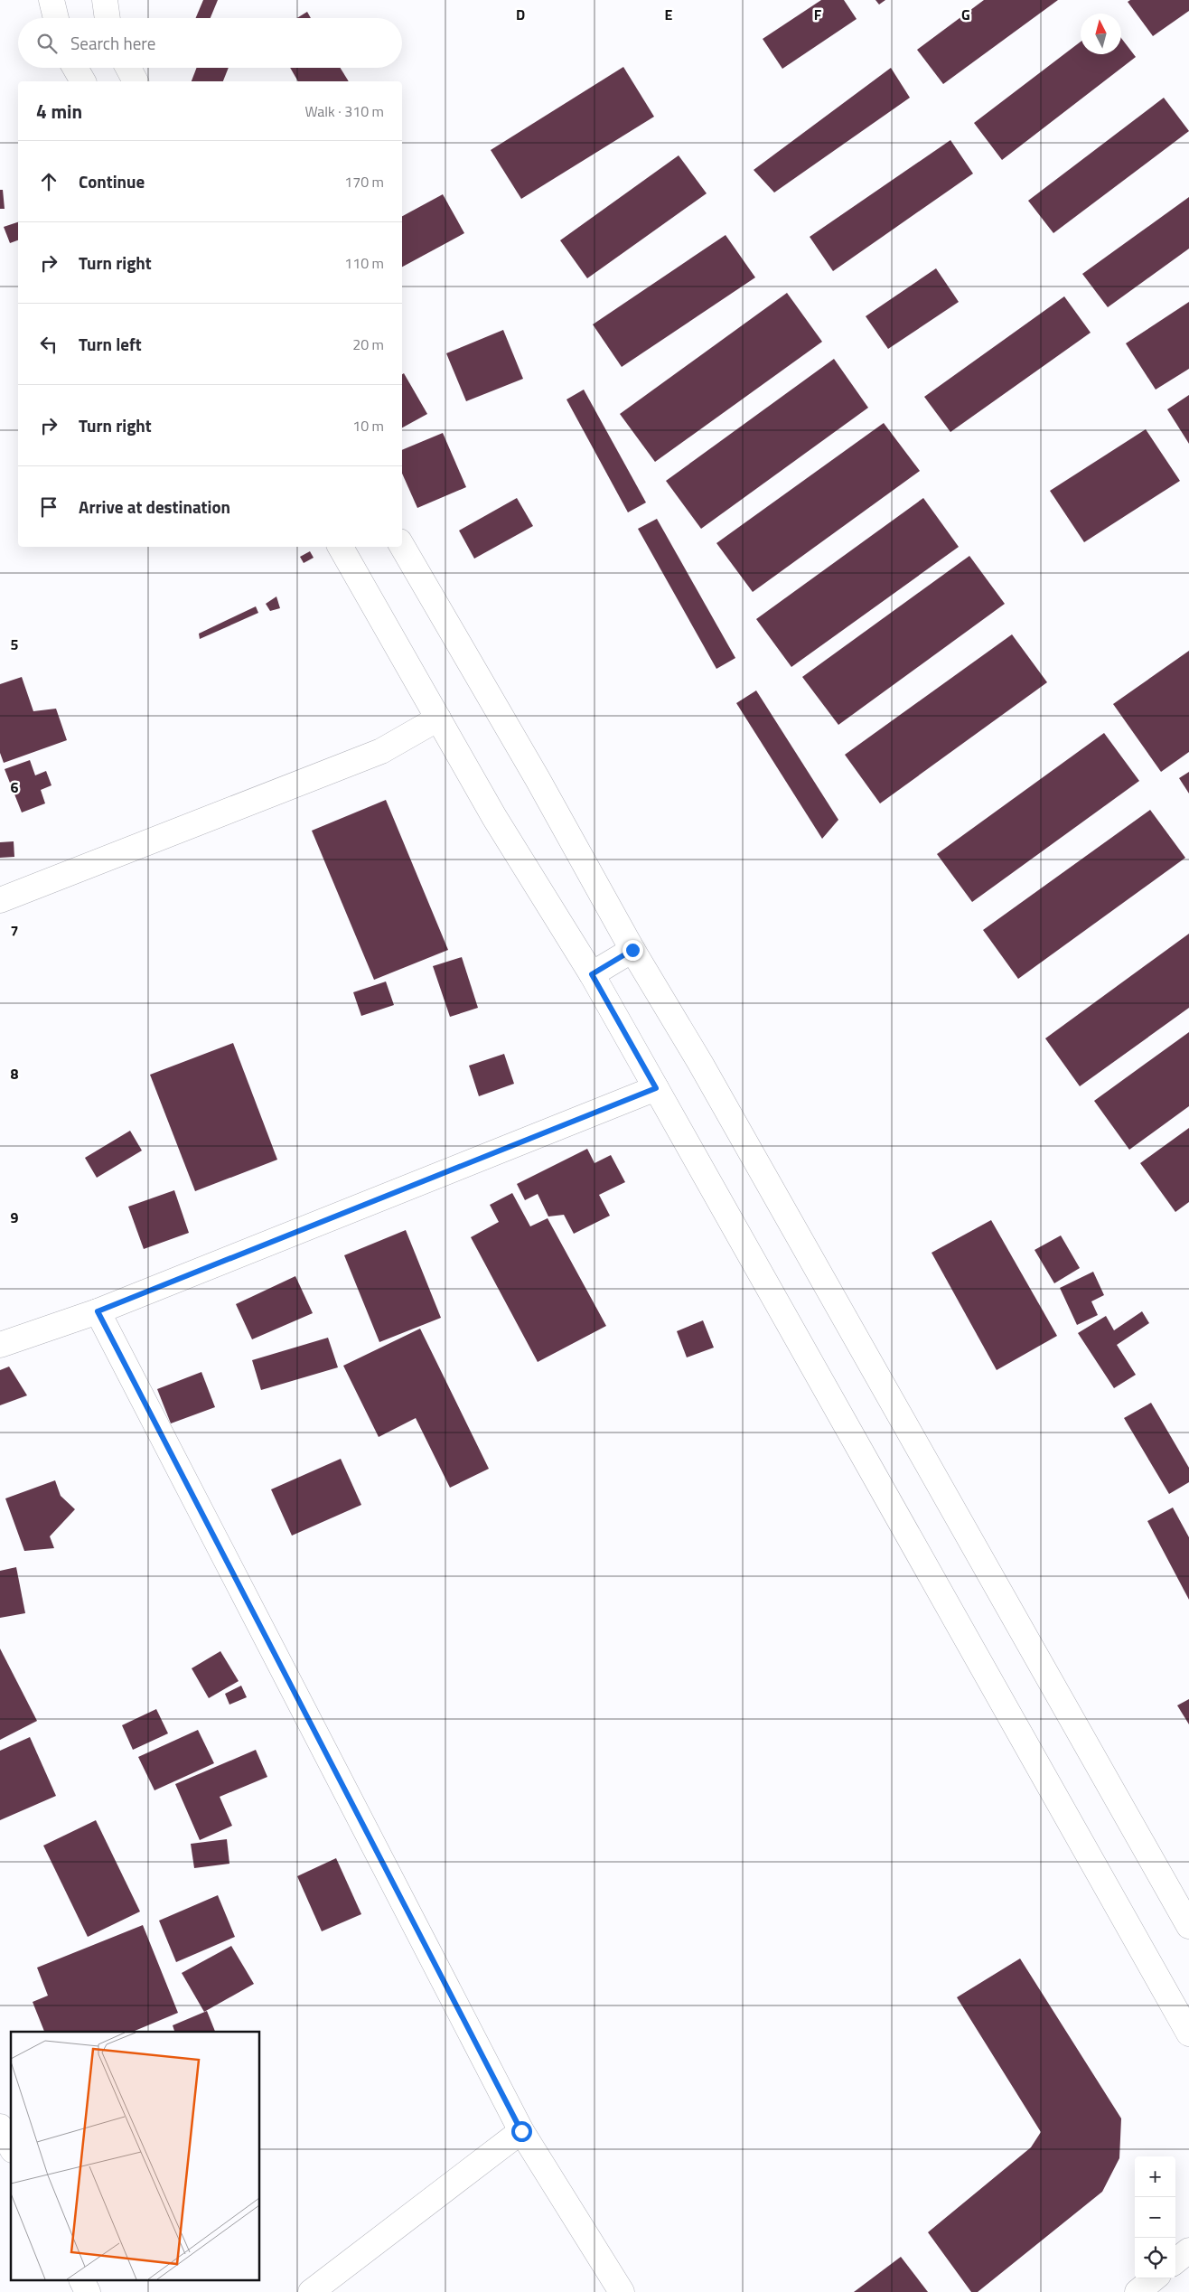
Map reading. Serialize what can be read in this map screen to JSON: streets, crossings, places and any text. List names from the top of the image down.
{
  "north": "top",
  "page": {
    "search": "Search here",
    "heading": ["4 min", "Walk · 310 m"],
    "list": [
      ["Continue", "170 m"],
      ["Turn right", "110 m"],
      ["Turn left", "20 m"],
      ["Turn right", "10 m"],
      "Arrive at destination"
    ],
    "map_buttons": ["+", "−"]
  },
  "grid": {
    "columns": [
      "D",
      "E",
      "F",
      "G"
    ],
    "rows": [
      "5",
      "6",
      "7",
      "8",
      "9"
    ]
  }
}
